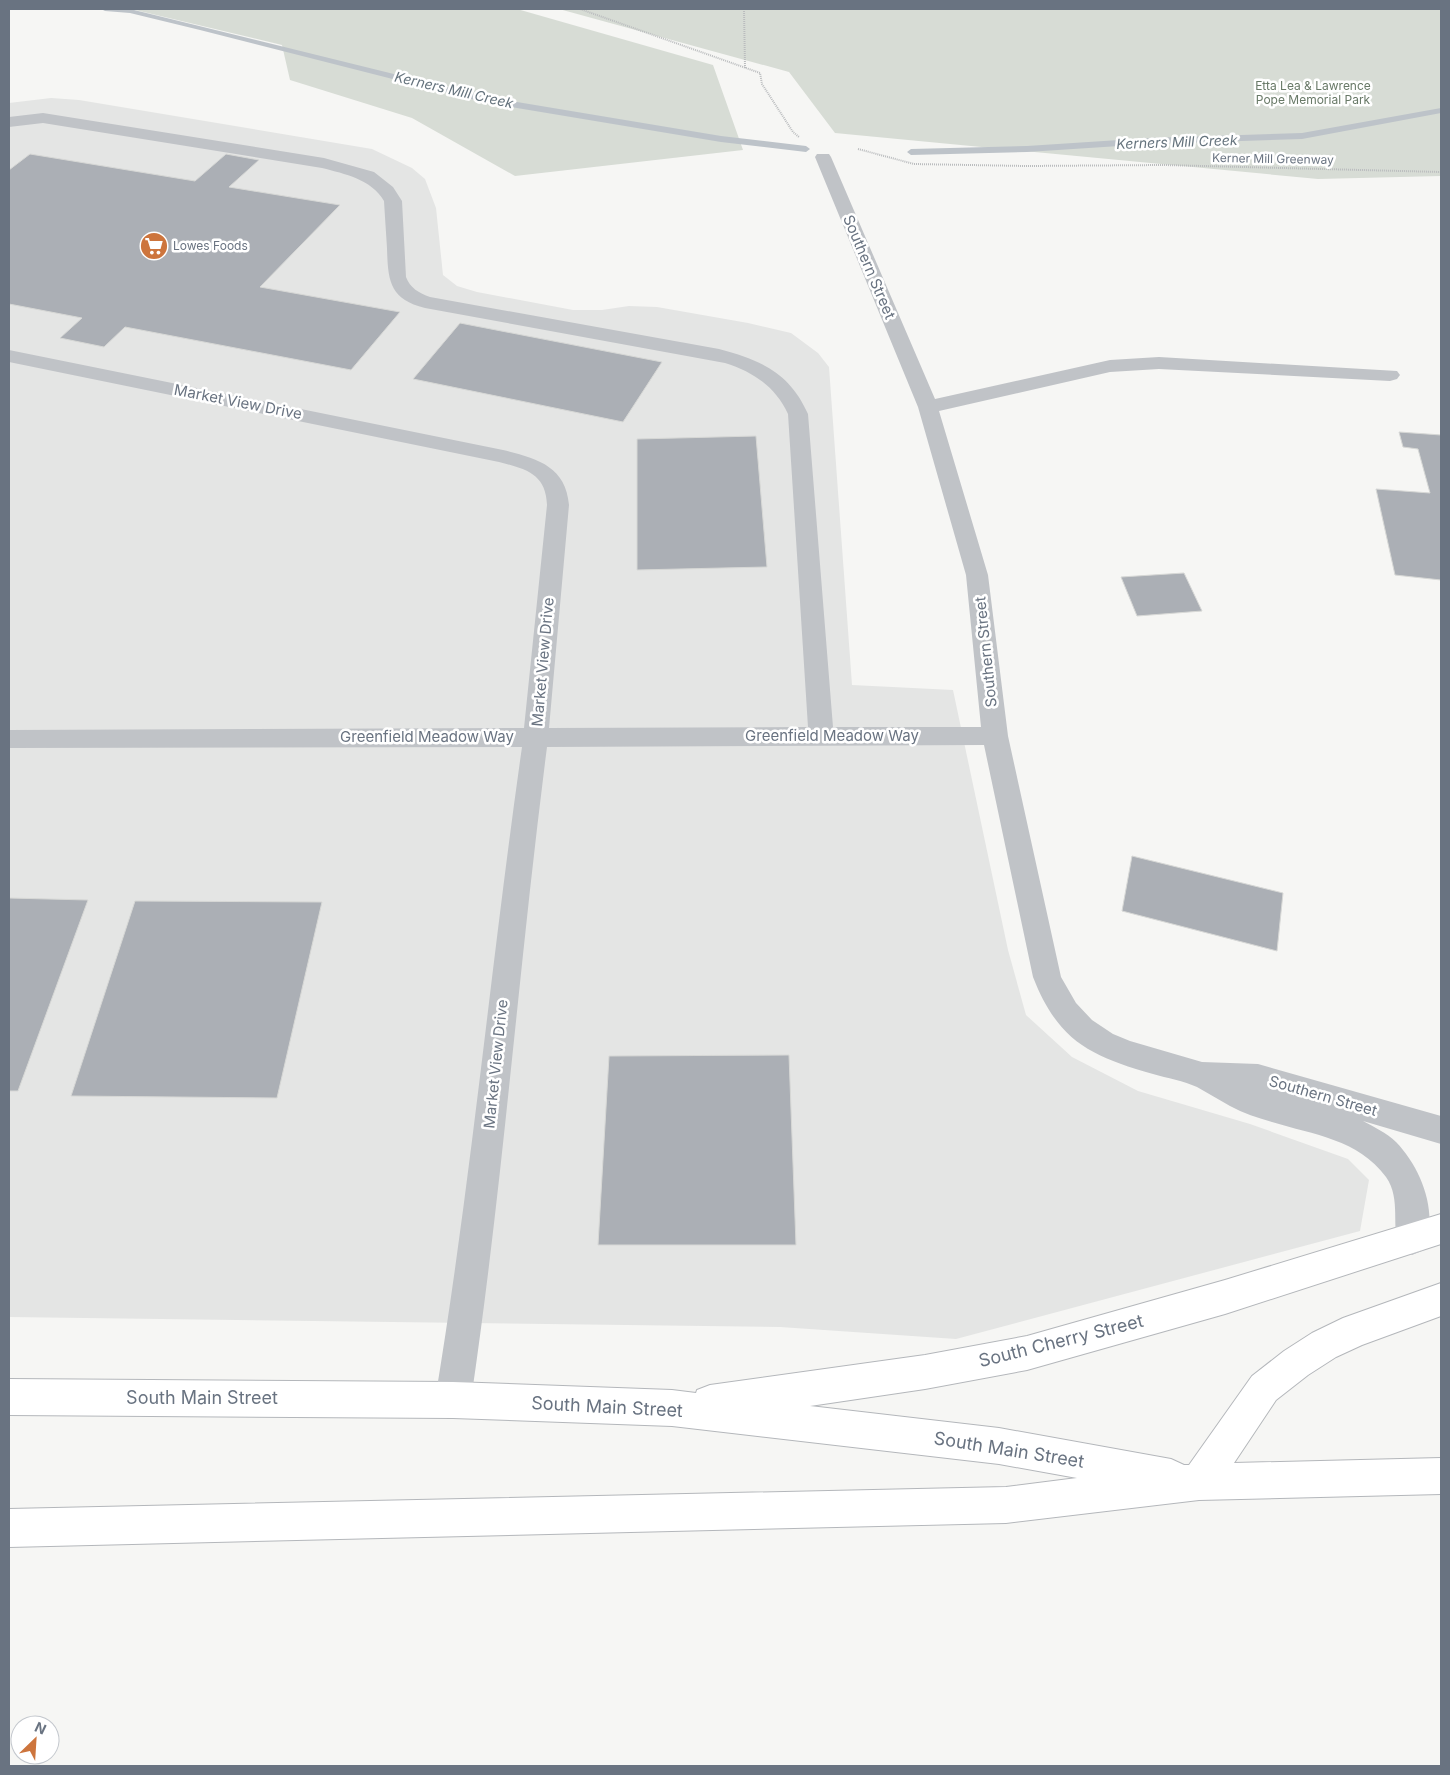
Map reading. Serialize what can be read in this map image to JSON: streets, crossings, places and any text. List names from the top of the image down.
{
  "streets": {
    "main road": ["South Cherry Street", "South Main Street"],
    "street": ["Southern Street", "Market View Drive", "Greenfield Meadow Way"],
    "path": ["Kerner Mill Greenway"]
  },
  "crossings": [
    ["Southern Street", "Greenfield Meadow Way"],
    ["Southern Street", "South Cherry Street"],
    ["Market View Drive", "Greenfield Meadow Way"],
    ["Market View Drive", "South Main Street"],
    ["South Cherry Street", "South Main Street"]
  ],
  "water": ["Kerners Mill Creek"],
  "parks": ["Etta Lea & Lawrence Pope Memorial Park"],
  "places": {
    "supermarket": ["Lowes Foods"]
  },
  "north": "top right"
}
